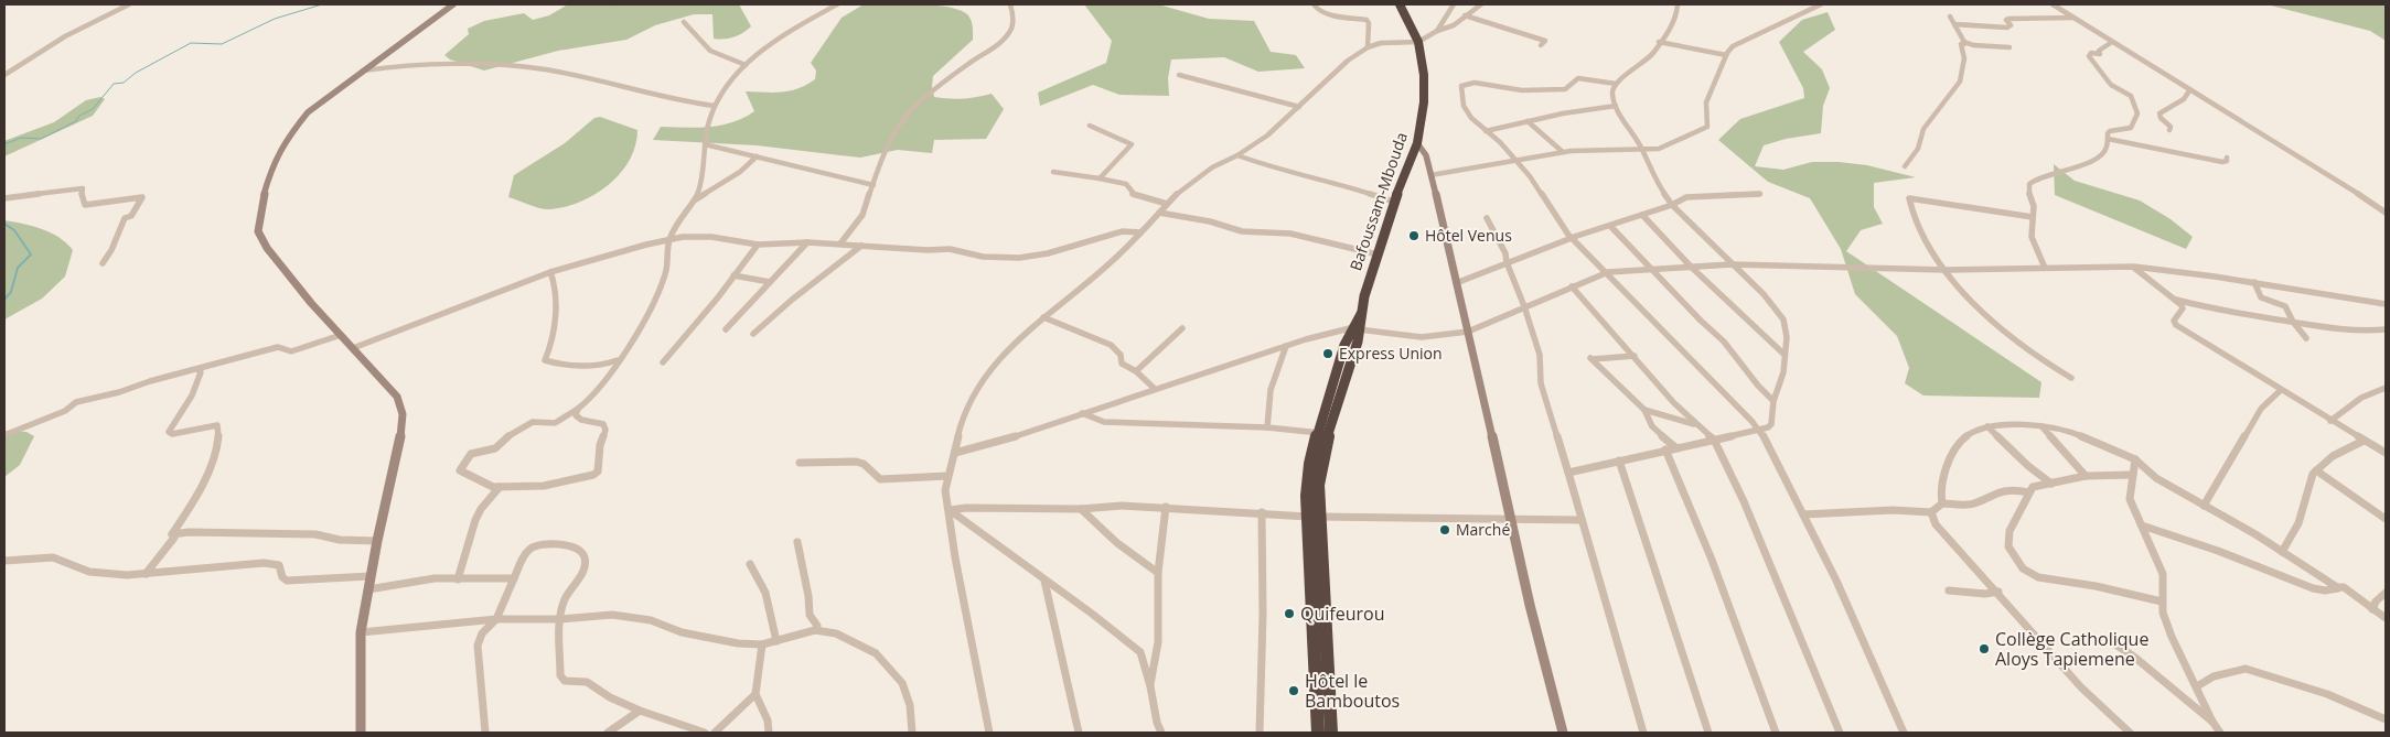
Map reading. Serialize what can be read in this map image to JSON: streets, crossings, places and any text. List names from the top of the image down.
{
  "streets": {
    "highway": ["Bafoussam-Mbouda"]
  },
  "places": [
    "Hôtel Venus",
    "Express Union",
    "Marché",
    "Quifeurou",
    "Collège Catholique Aloys Tapiemene",
    "Hôtel le Bamboutos"
  ]
}
